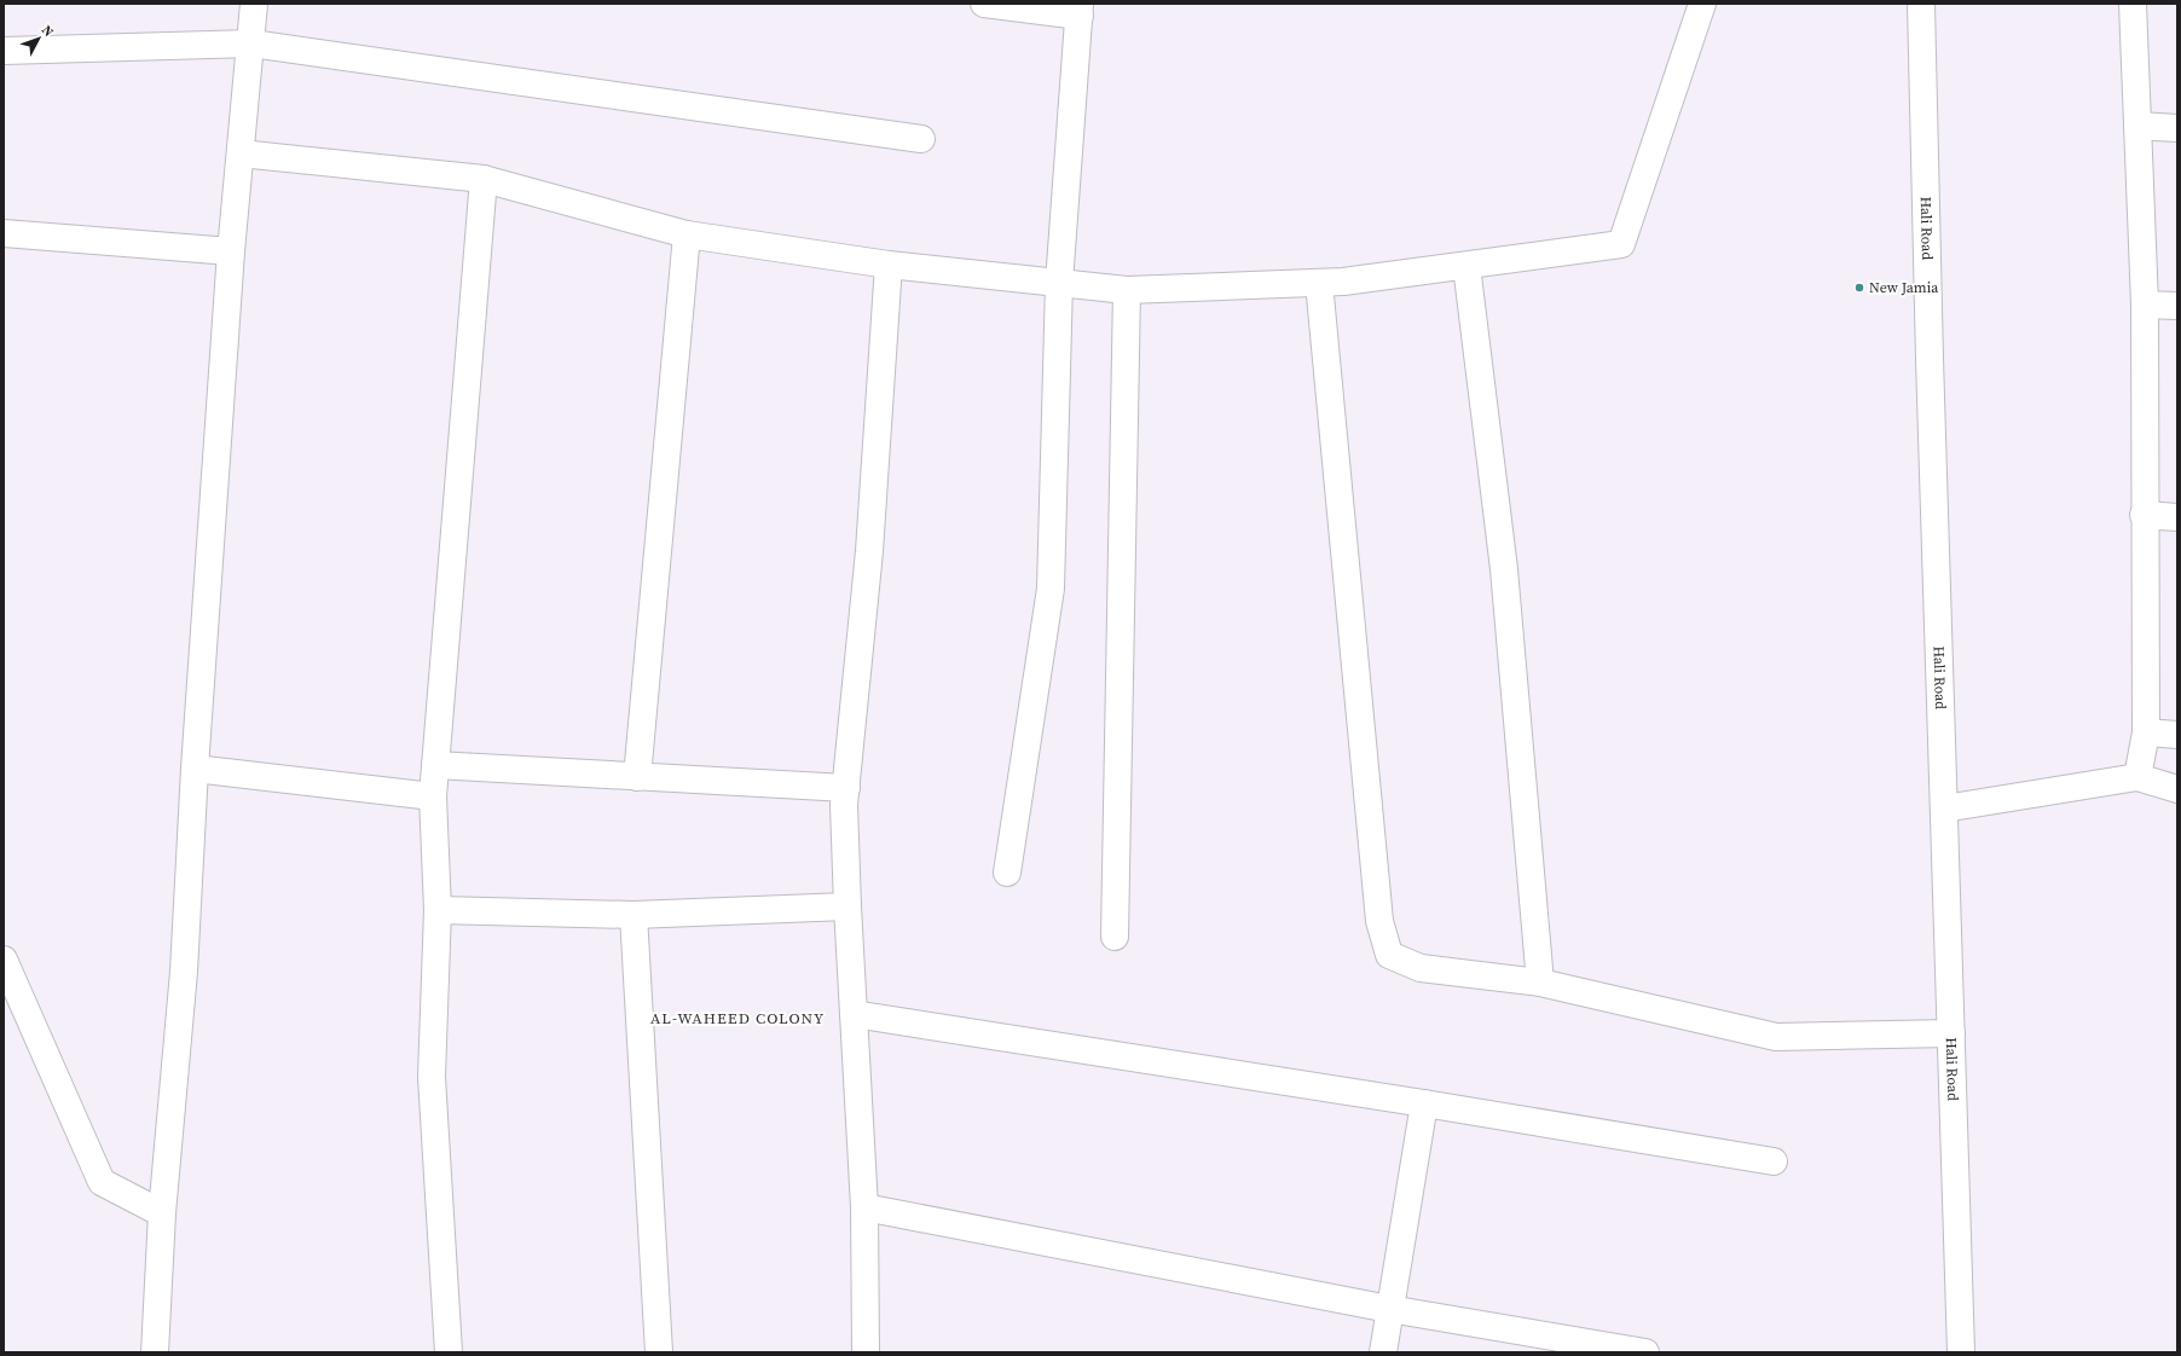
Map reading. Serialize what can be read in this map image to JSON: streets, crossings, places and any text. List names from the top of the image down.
{
  "streets": {
    "street": ["Hali Road"]
  },
  "districts": ["AL-WAHEED COLONY"],
  "places": ["New Jamia"],
  "north": "top right"
}
